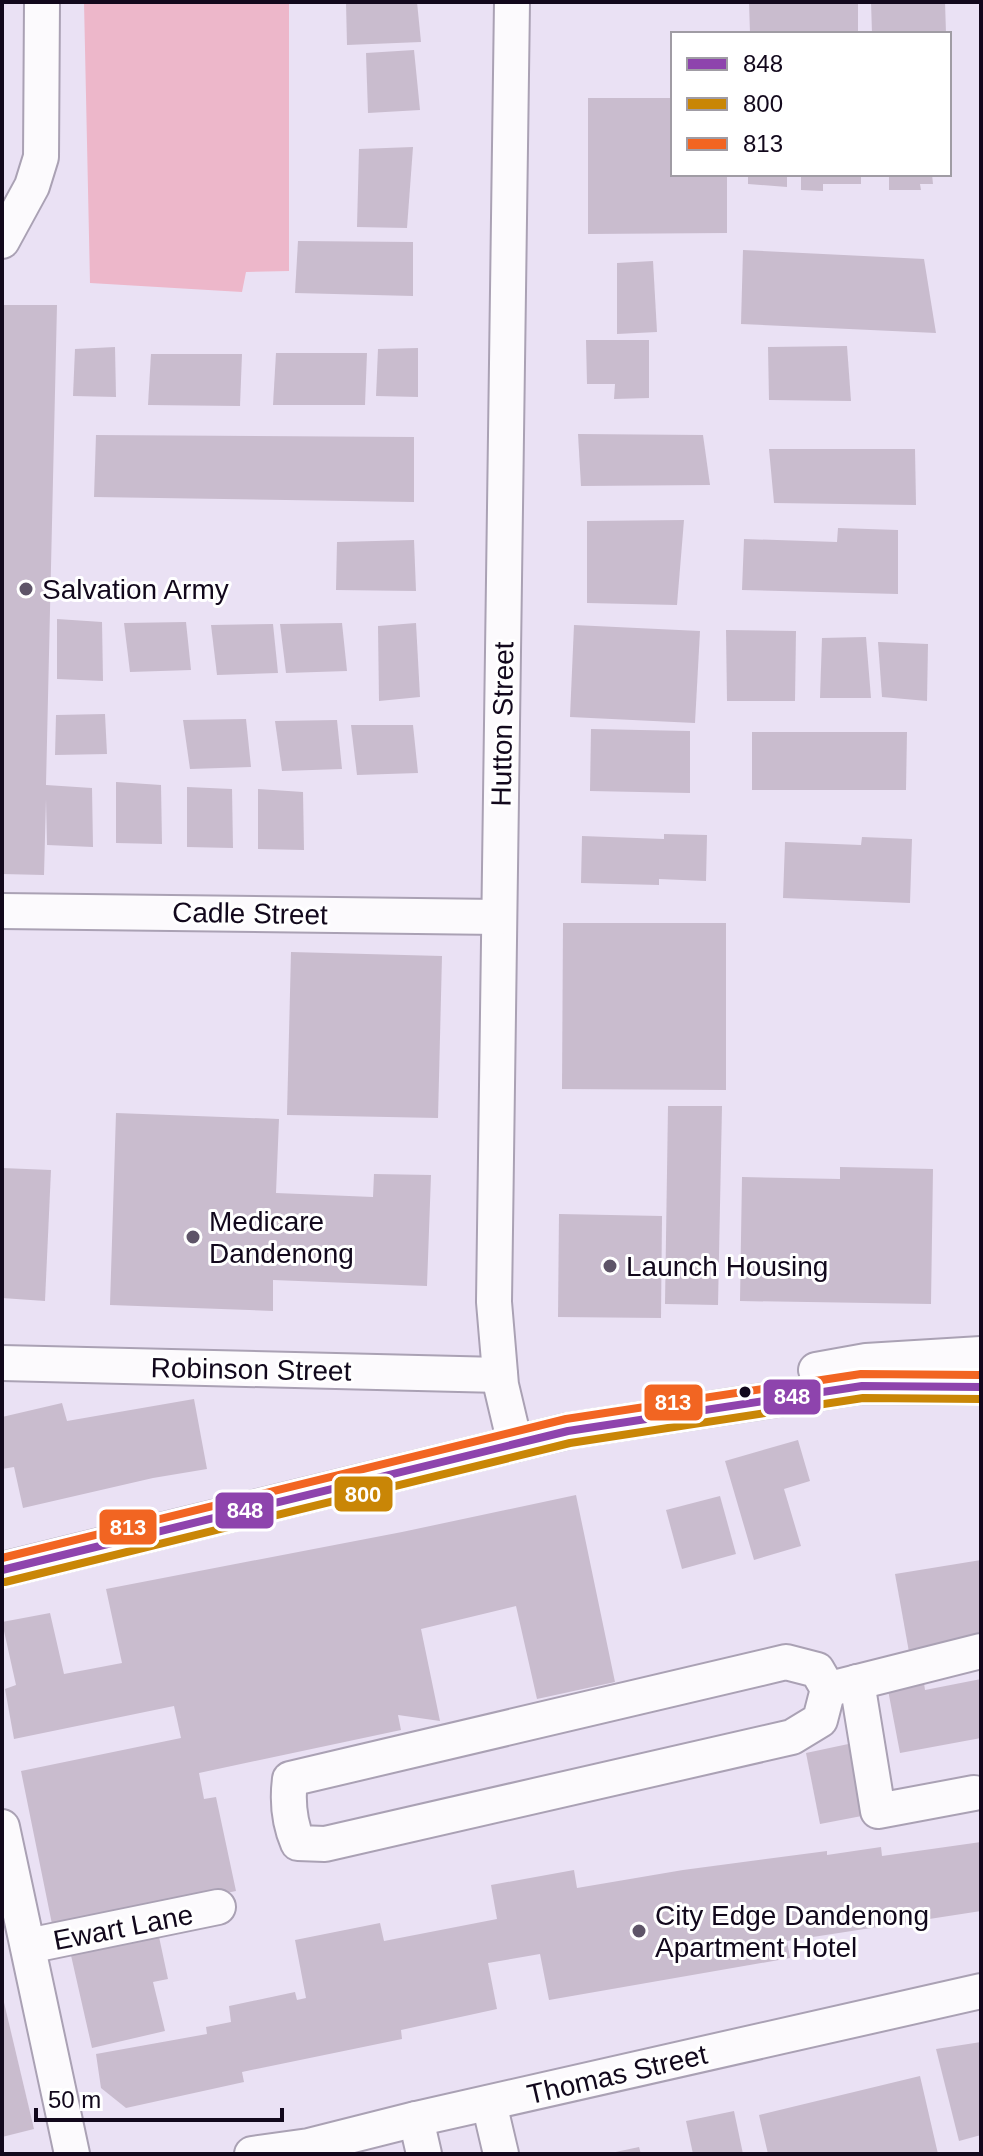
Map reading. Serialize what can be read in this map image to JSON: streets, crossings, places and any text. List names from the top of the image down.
{
  "streets": {
    "street": [
      "Hutton Street",
      "Cadle Street",
      "Robinson Street",
      "Ewart Lane",
      "Thomas Street"
    ]
  },
  "crossings": [
    ["Hutton Street", "Cadle Street"],
    ["Hutton Street", "Robinson Street"]
  ],
  "places": [
    "Salvation Army",
    "Medicare Dandenong",
    "Launch Housing",
    "City Edge Dandenong Apartment Hotel"
  ],
  "lines": ["transit line 813", "transit line 848", "transit line 800"],
  "legend": ["848", "800", "813"],
  "scale_bar": "50 m"
}
